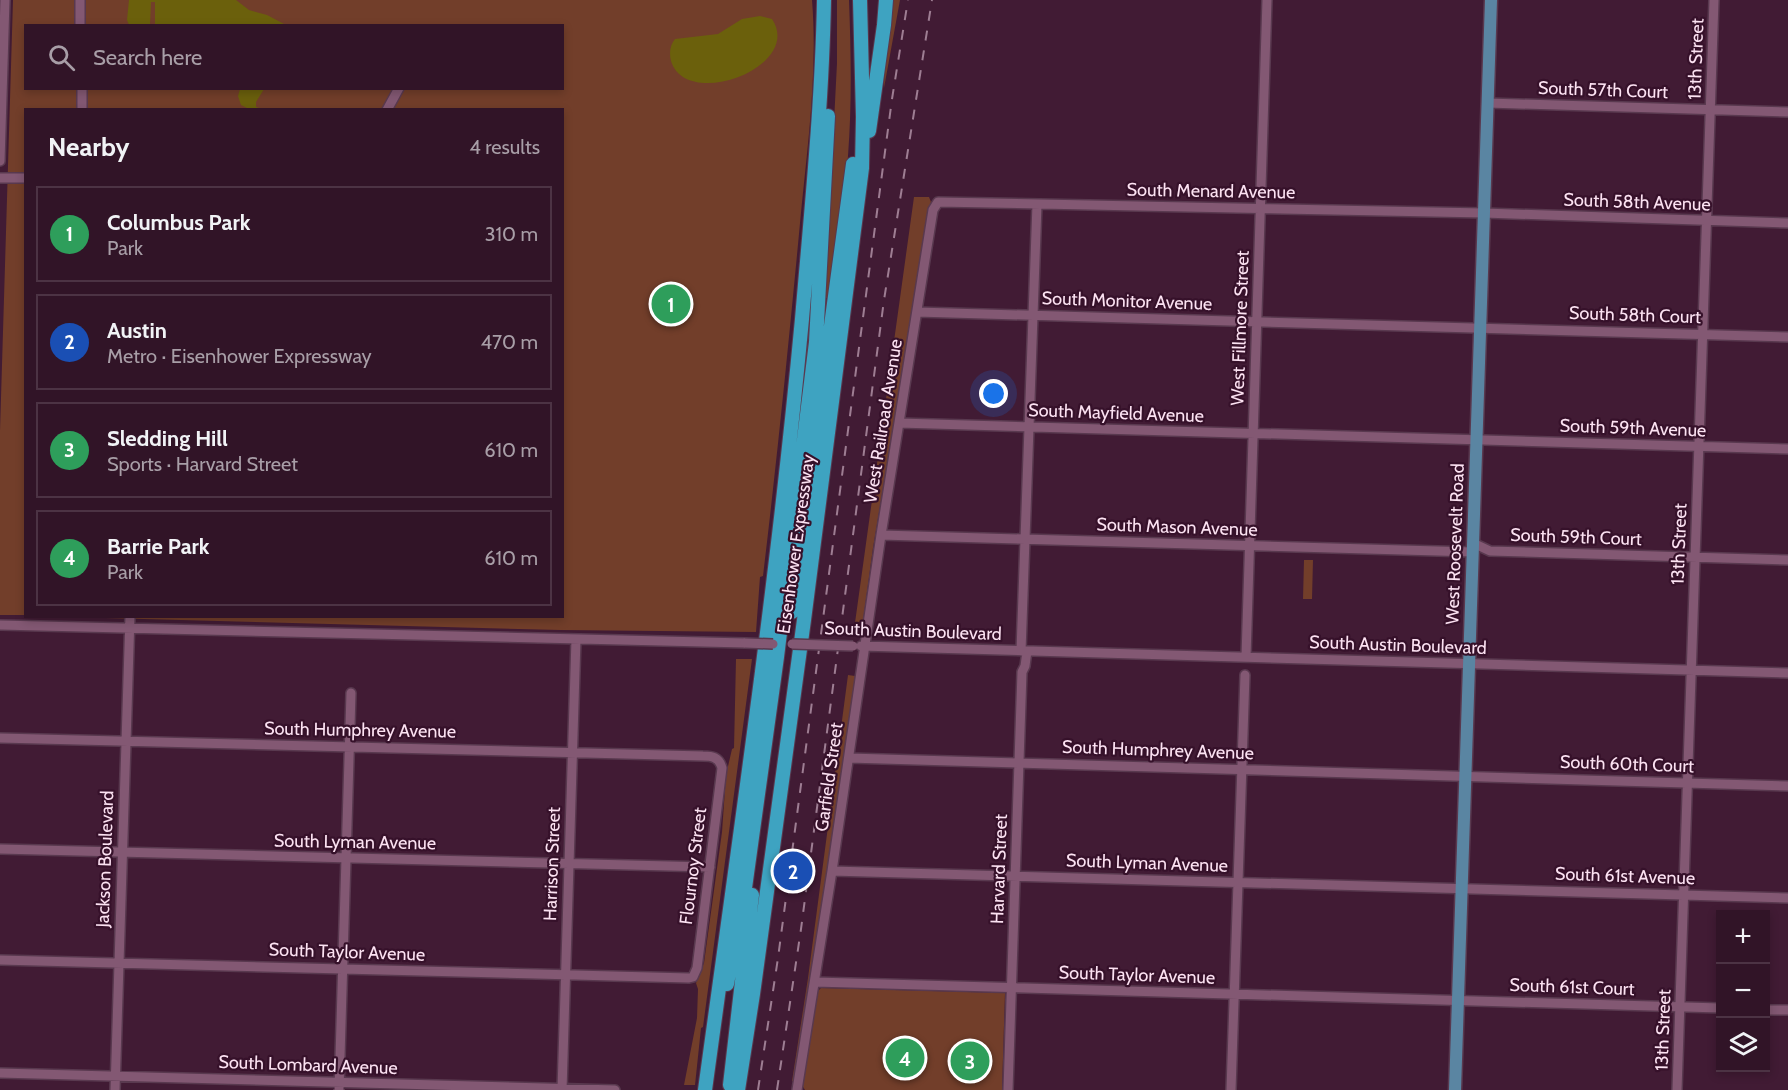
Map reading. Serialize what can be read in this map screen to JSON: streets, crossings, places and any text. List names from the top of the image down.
{
  "streets": {
    "highway": ["Eisenhower Expressway"],
    "main road": ["West Roosevelt Road"],
    "street": [
      "13th Street",
      "South 57th Court",
      "South Menard Avenue",
      "South 58th Avenue",
      "South Monitor Avenue",
      "South 58th Court",
      "West Fillmore Street",
      "South Mayfield Avenue",
      "West Railroad Avenue",
      "South 59th Avenue",
      "South Mason Avenue",
      "South 59th Court",
      "South Austin Boulevard",
      "South Humphrey Avenue",
      "South 60th Court",
      "Garfield Street",
      "South Lyman Avenue",
      "Jackson Boulevard",
      "Harrison Street",
      "Flournoy Street",
      "Harvard Street",
      "South 61st Avenue",
      "South Taylor Avenue",
      "South 61st Court",
      "South Lombard Avenue"
    ]
  },
  "crossings": [
    ["13th Street", "South 57th Court"],
    ["13th Street", "South 58th Avenue"],
    ["13th Street", "South 58th Court"],
    ["13th Street", "South 59th Avenue"],
    ["13th Street", "South 59th Court"],
    ["13th Street", "South Austin Boulevard"],
    ["13th Street", "South 60th Court"],
    ["13th Street", "South 61st Avenue"],
    ["13th Street", "South 61st Court"],
    ["South 57th Court", "West Roosevelt Road"],
    ["South Menard Avenue", "South 58th Avenue"],
    ["South Menard Avenue", "West Fillmore Street"],
    ["South Menard Avenue", "West Railroad Avenue"],
    ["South Menard Avenue", "West Roosevelt Road"],
    ["South Menard Avenue", "Harvard Street"],
    ["South 58th Avenue", "West Roosevelt Road"],
    ["South Monitor Avenue", "South 58th Court"],
    ["South Monitor Avenue", "West Fillmore Street"],
    ["South Monitor Avenue", "West Railroad Avenue"],
    ["South Monitor Avenue", "West Roosevelt Road"],
    ["South Monitor Avenue", "Harvard Street"],
    ["South 58th Court", "West Roosevelt Road"],
    ["West Fillmore Street", "South Mayfield Avenue"],
    ["West Fillmore Street", "South Mason Avenue"],
    ["West Fillmore Street", "South Austin Boulevard"],
    ["South Mayfield Avenue", "West Railroad Avenue"],
    ["South Mayfield Avenue", "South 59th Avenue"],
    ["South Mayfield Avenue", "West Roosevelt Road"],
    ["South Mayfield Avenue", "Harvard Street"],
    ["West Railroad Avenue", "South Mason Avenue"],
    ["West Railroad Avenue", "South Austin Boulevard"],
    ["West Railroad Avenue", "Garfield Street"],
    ["South 59th Avenue", "West Roosevelt Road"],
    ["South Mason Avenue", "South 59th Court"],
    ["South Mason Avenue", "West Roosevelt Road"],
    ["South Mason Avenue", "Harvard Street"],
    ["South 59th Court", "West Roosevelt Road"],
    ["West Roosevelt Road", "South Austin Boulevard"],
    ["West Roosevelt Road", "South Humphrey Avenue"],
    ["West Roosevelt Road", "South 60th Court"],
    ["West Roosevelt Road", "South Lyman Avenue"],
    ["West Roosevelt Road", "South 61st Avenue"],
    ["West Roosevelt Road", "South Taylor Avenue"],
    ["West Roosevelt Road", "South 61st Court"],
    ["South Austin Boulevard", "Garfield Street"],
    ["South Austin Boulevard", "Jackson Boulevard"],
    ["South Austin Boulevard", "Harrison Street"],
    ["South Austin Boulevard", "Harvard Street"],
    ["South Humphrey Avenue", "South 60th Court"],
    ["South Humphrey Avenue", "Garfield Street"],
    ["South Humphrey Avenue", "Jackson Boulevard"],
    ["South Humphrey Avenue", "Harrison Street"],
    ["South Humphrey Avenue", "Flournoy Street"],
    ["South Humphrey Avenue", "Harvard Street"],
    ["Garfield Street", "South Lyman Avenue"],
    ["Garfield Street", "South Taylor Avenue"],
    ["South Lyman Avenue", "Jackson Boulevard"],
    ["South Lyman Avenue", "Harrison Street"],
    ["South Lyman Avenue", "Flournoy Street"],
    ["South Lyman Avenue", "Harvard Street"],
    ["South Lyman Avenue", "South 61st Avenue"],
    ["Jackson Boulevard", "South Taylor Avenue"],
    ["Jackson Boulevard", "South Lombard Avenue"],
    ["Harrison Street", "South Taylor Avenue"],
    ["Harrison Street", "South Lombard Avenue"],
    ["Flournoy Street", "South Taylor Avenue"],
    ["Harvard Street", "South Taylor Avenue"],
    ["South Taylor Avenue", "South 61st Court"]
  ],
  "page": {
    "search": "Search here",
    "heading": ["Nearby", "4 results"],
    "list": [
      {
        "mark": "1",
        "name": "Columbus Park",
        "note": "Park",
        "value": "310 m"
      },
      {
        "mark": "2",
        "name": "Austin",
        "note": "Metro · Eisenhower Expressway",
        "value": "470 m"
      },
      {
        "mark": "3",
        "name": "Sledding Hill",
        "note": "Sports · Harvard Street",
        "value": "610 m"
      },
      {
        "mark": "4",
        "name": "Barrie Park",
        "note": "Park",
        "value": "610 m"
      }
    ],
    "pins": [
      "1",
      "2",
      "4",
      "3"
    ],
    "map_buttons": ["+", "−"]
  }
}
